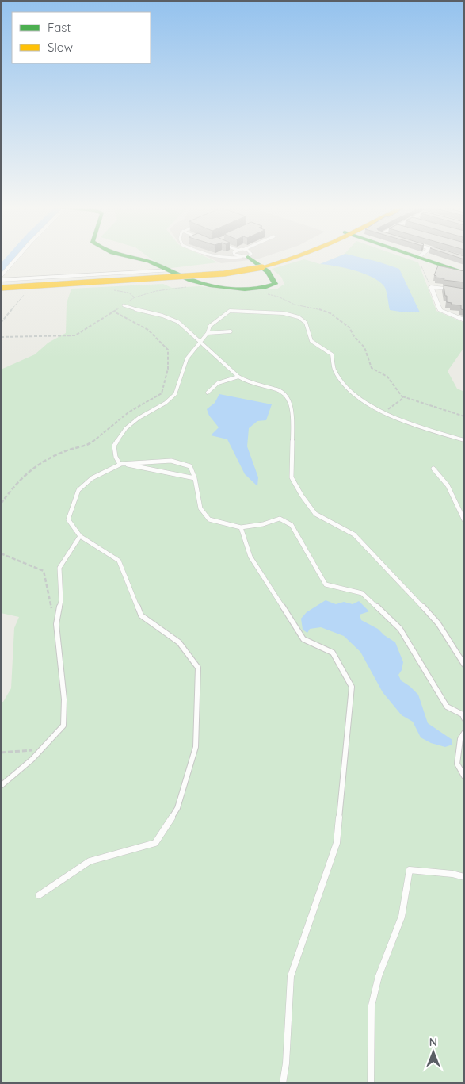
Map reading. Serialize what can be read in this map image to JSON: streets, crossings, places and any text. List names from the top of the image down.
{
  "legend": ["Fast", "Slow"],
  "north": "top"
}
